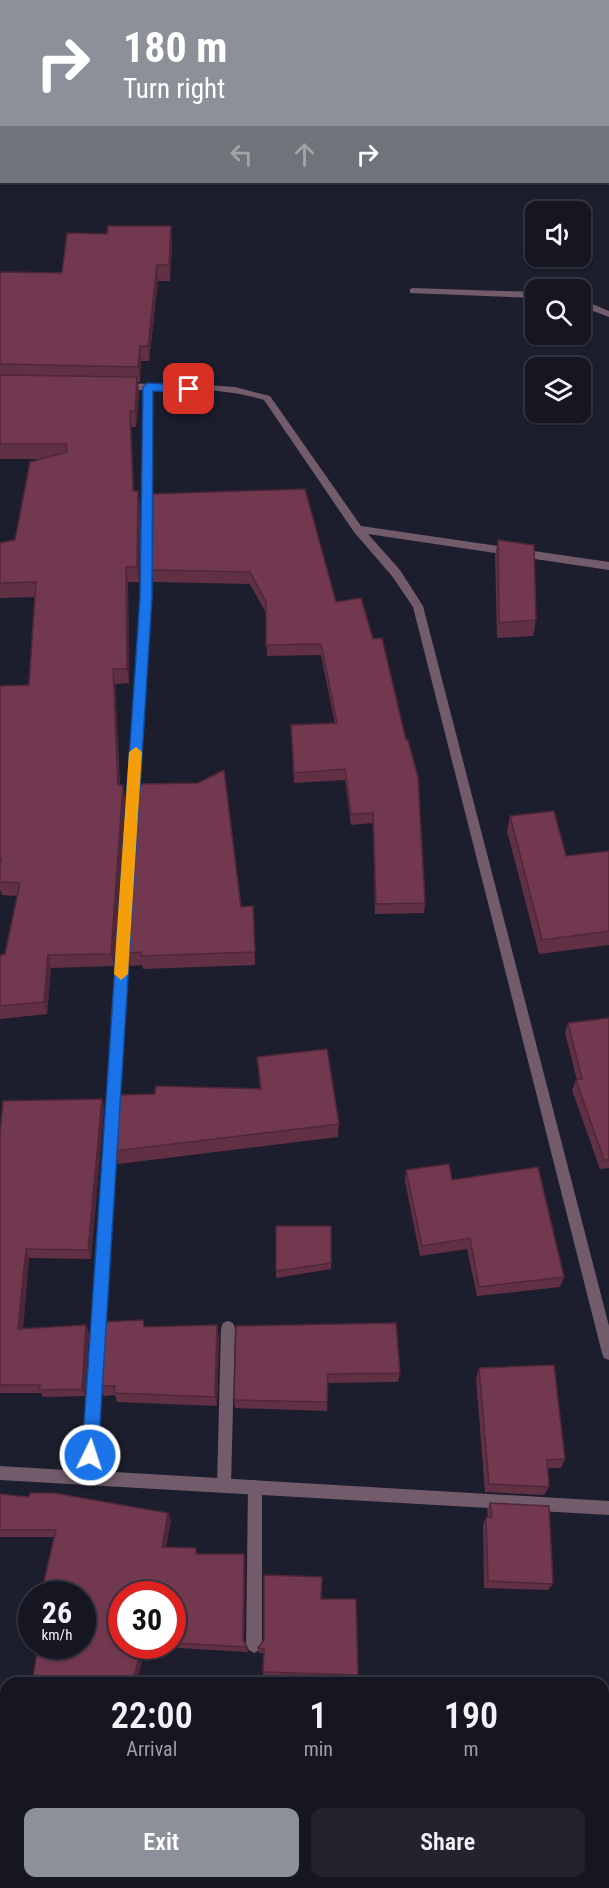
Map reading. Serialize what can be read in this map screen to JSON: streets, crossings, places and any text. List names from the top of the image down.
{
  "page": {
    "turn": ["180 m", "Turn right"],
    "speed": "26 km/h",
    "limit": "30",
    "eta": [
      "22:00",
      "Arrival",
      "1",
      "min",
      "190",
      "m"
    ],
    "buttons": ["Exit", "Share"]
  }
}
